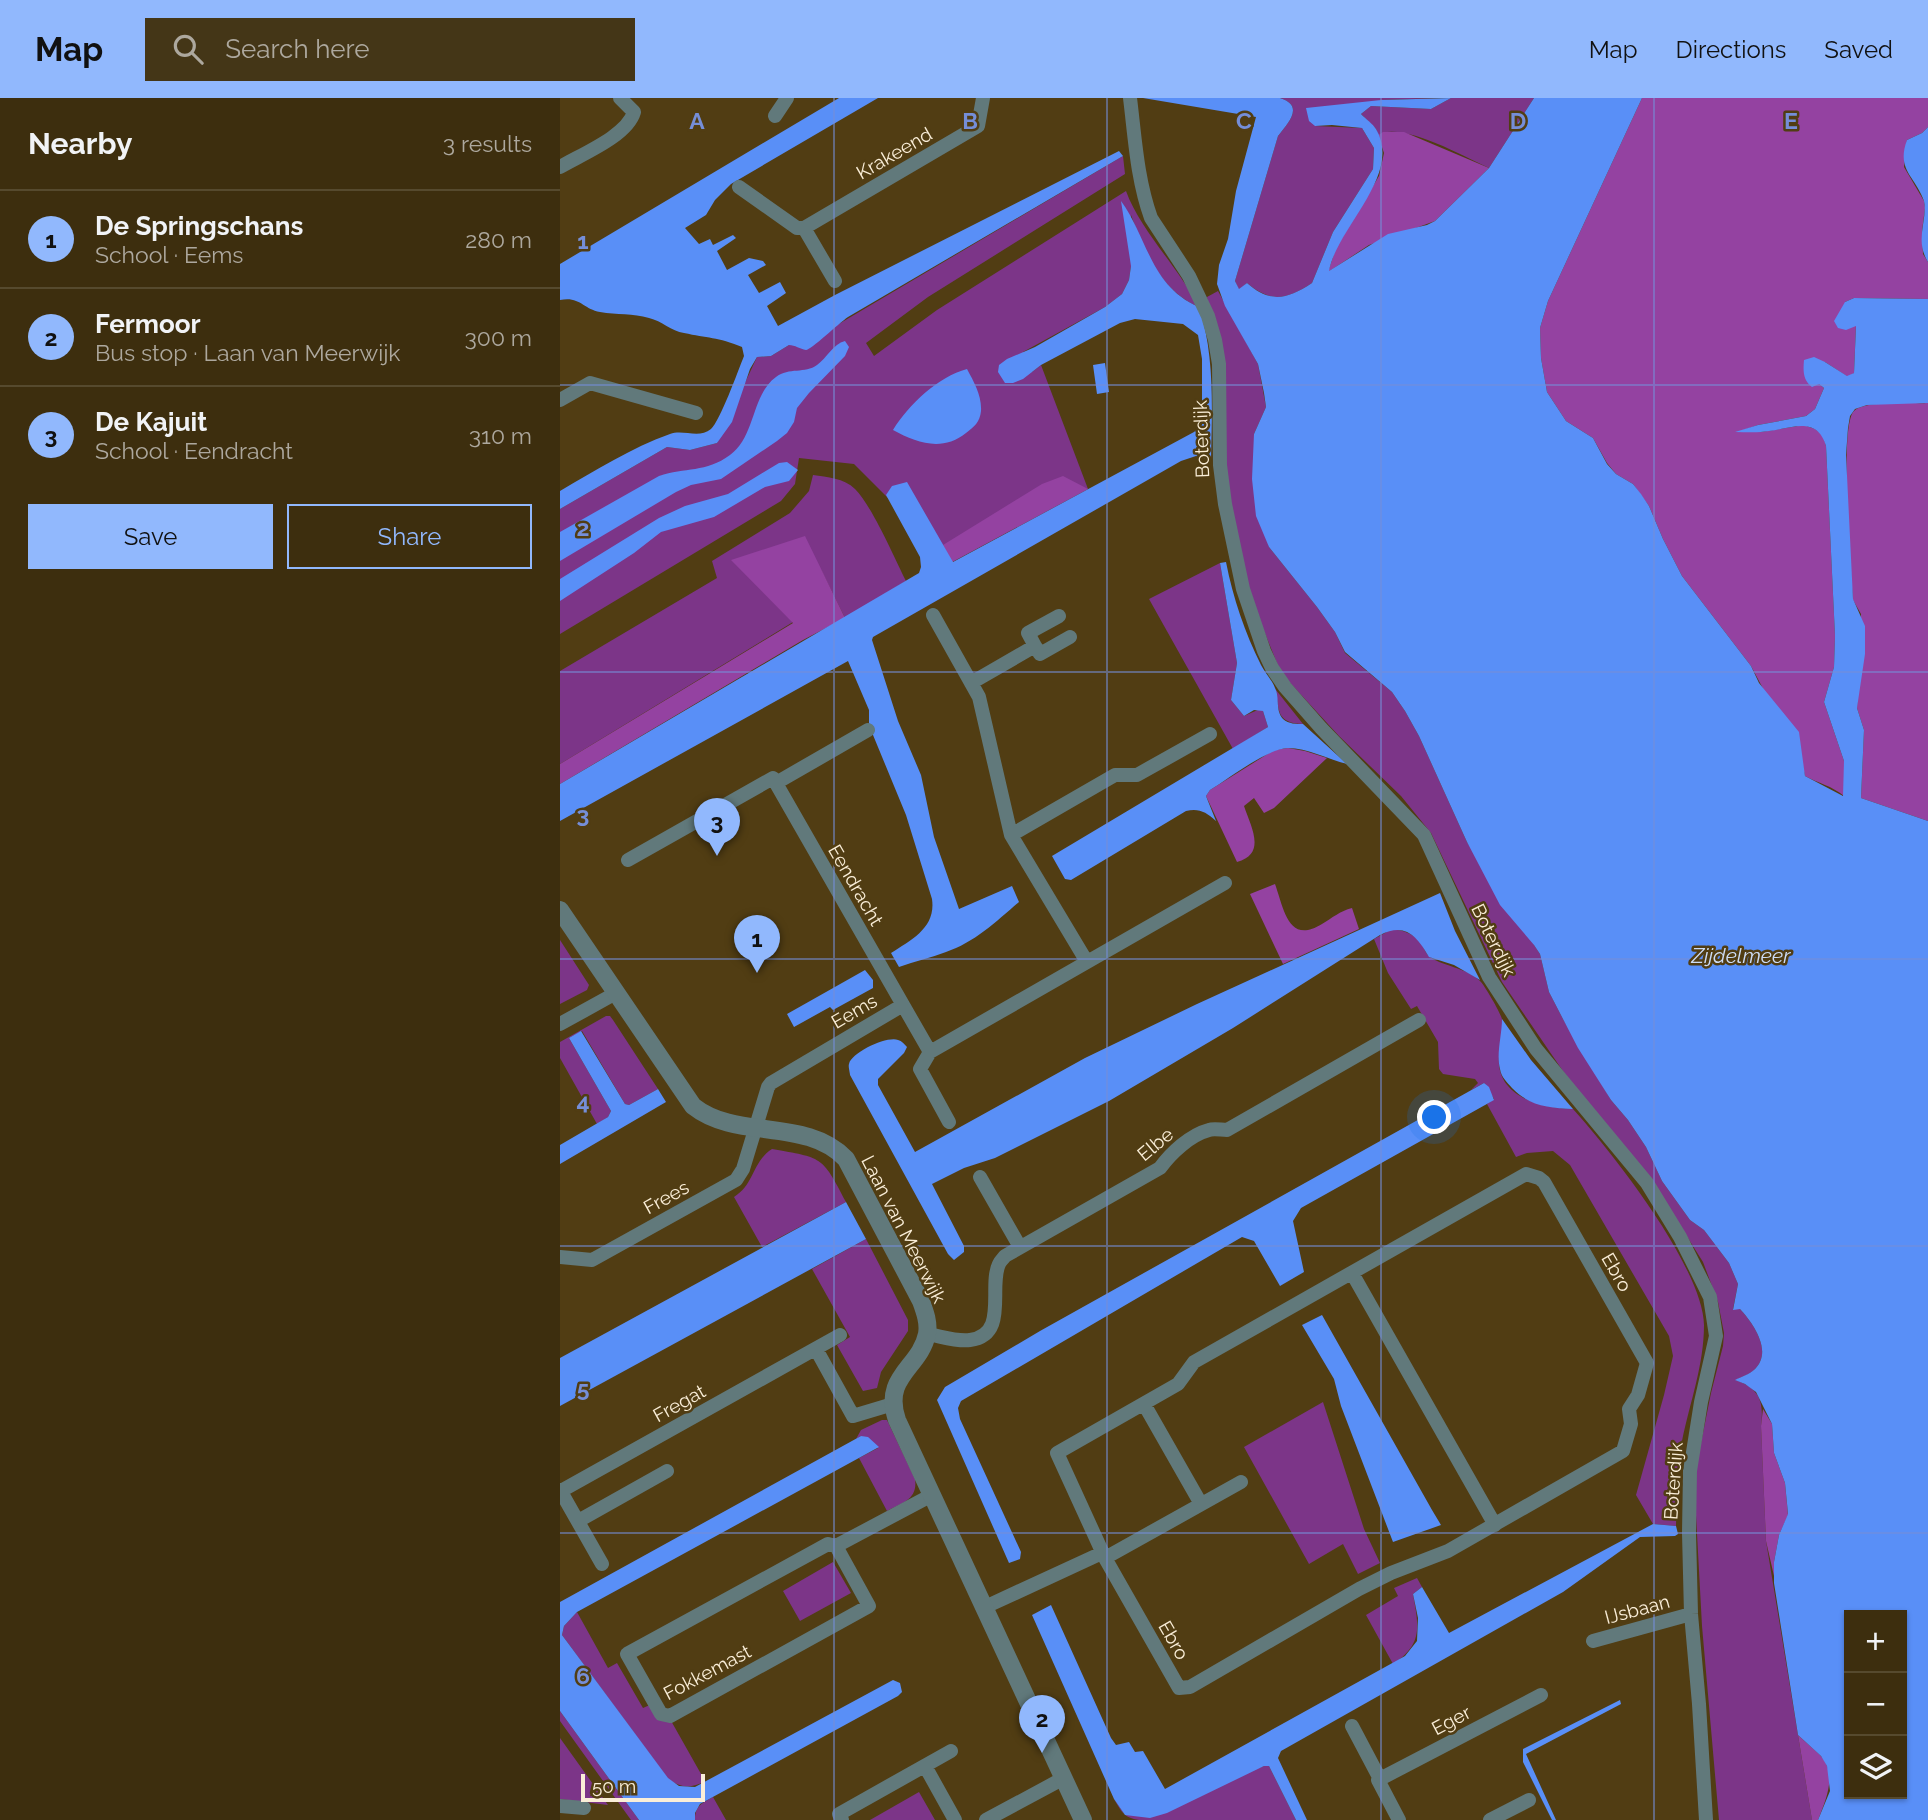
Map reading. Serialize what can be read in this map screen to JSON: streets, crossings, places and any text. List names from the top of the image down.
{
  "streets": {
    "street": [
      "Krakeend",
      "Boterdijk",
      "Eendracht",
      "Eems",
      "Elbe",
      "Frees",
      "Laan van Meerwijk",
      "Ebro",
      "Fregat",
      "IJsbaan",
      "Fokkemast",
      "Eger"
    ]
  },
  "crossings": [
    ["Boterdijk", "IJsbaan"],
    ["Eendracht", "Eems"],
    ["Eems", "Frees"],
    ["Eems", "Laan van Meerwijk"],
    ["Elbe", "Laan van Meerwijk"],
    ["Frees", "Laan van Meerwijk"]
  ],
  "water": ["Zijdelmeer"],
  "scale_bar": "50 m",
  "page": {
    "header": "Map",
    "search": "Search here",
    "nav": ["Map", "Directions", "Saved"],
    "heading": ["Nearby", "3 results"],
    "list": [
      {
        "mark": "1",
        "name": "De Springschans",
        "note": "School · Eems",
        "value": "280 m"
      },
      {
        "mark": "2",
        "name": "Fermoor",
        "note": "Bus stop · Laan van Meerwijk",
        "value": "300 m"
      },
      {
        "mark": "3",
        "name": "De Kajuit",
        "note": "School · Eendracht",
        "value": "310 m"
      }
    ],
    "buttons": ["Save", "Share"],
    "pins": ["3", "1", "2"],
    "map_buttons": ["+", "−"],
    "scale": "50 m"
  },
  "grid": {
    "columns": [
      "A",
      "B",
      "C",
      "D",
      "E"
    ],
    "rows": [
      "1",
      "2",
      "3",
      "4",
      "5",
      "6"
    ]
  }
}
